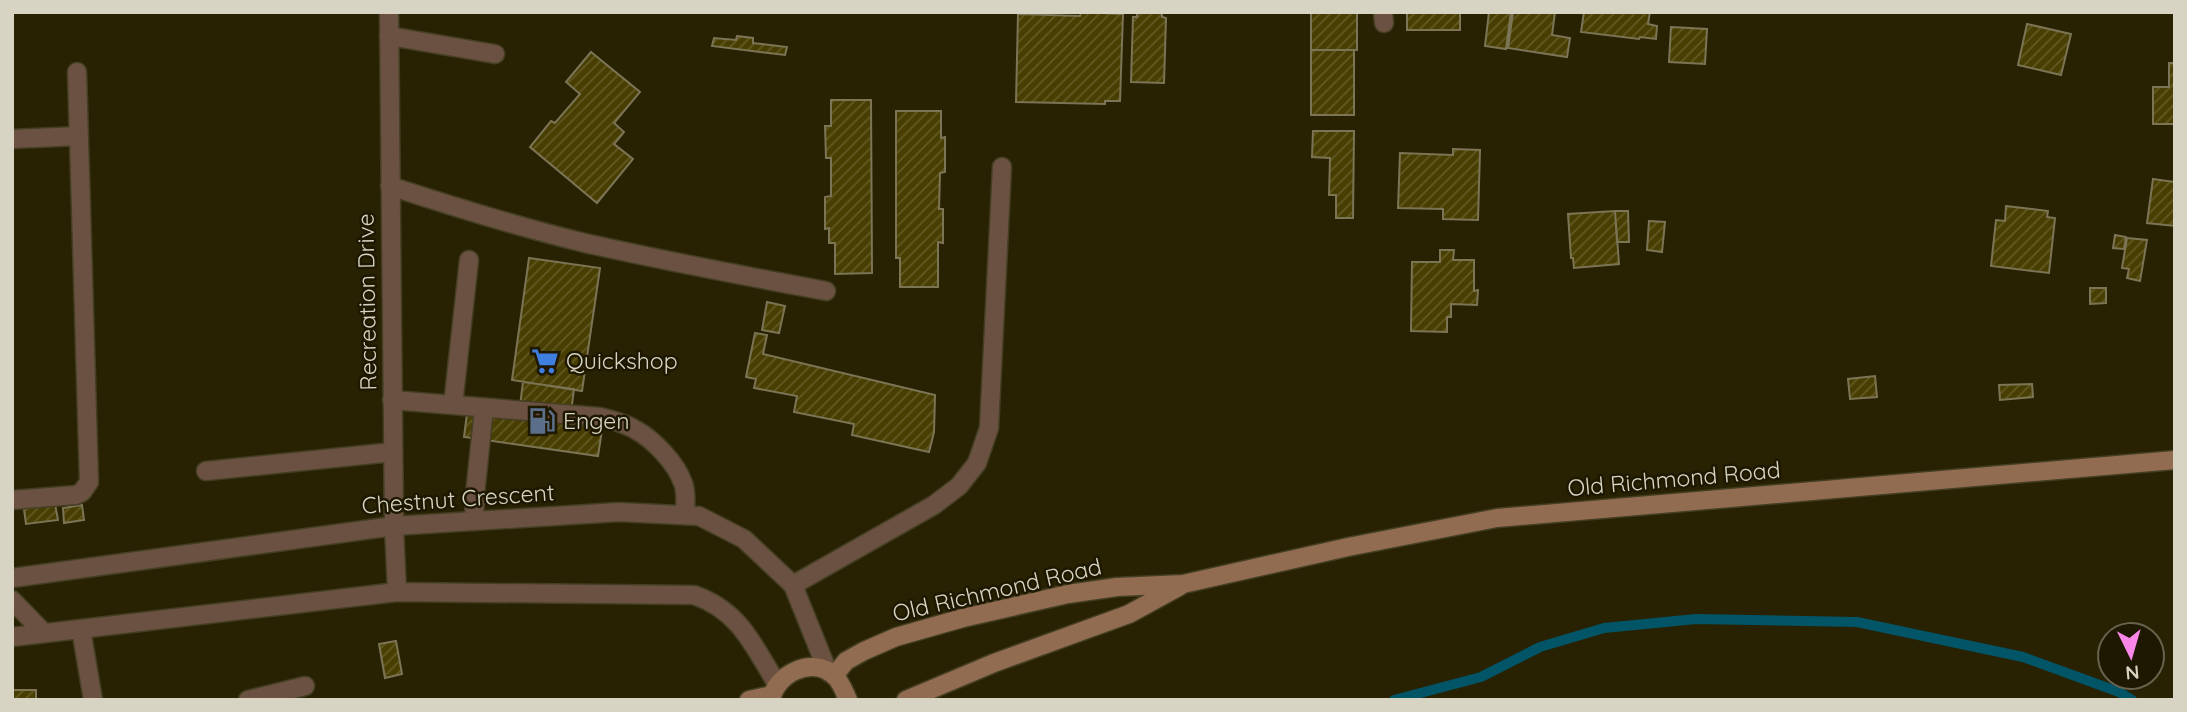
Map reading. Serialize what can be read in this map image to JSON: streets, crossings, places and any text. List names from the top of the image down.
{
  "streets": {
    "street": ["Recreation Drive", "Old Richmond Road", "Chestnut Crescent"]
  },
  "crossings": [
    ["Recreation Drive", "Chestnut Crescent"],
    ["Old Richmond Road", "Chestnut Crescent"]
  ],
  "places": {
    "supermarket": ["Quickshop"],
    "fuel station": ["Engen"]
  },
  "north": "bottom"
}
